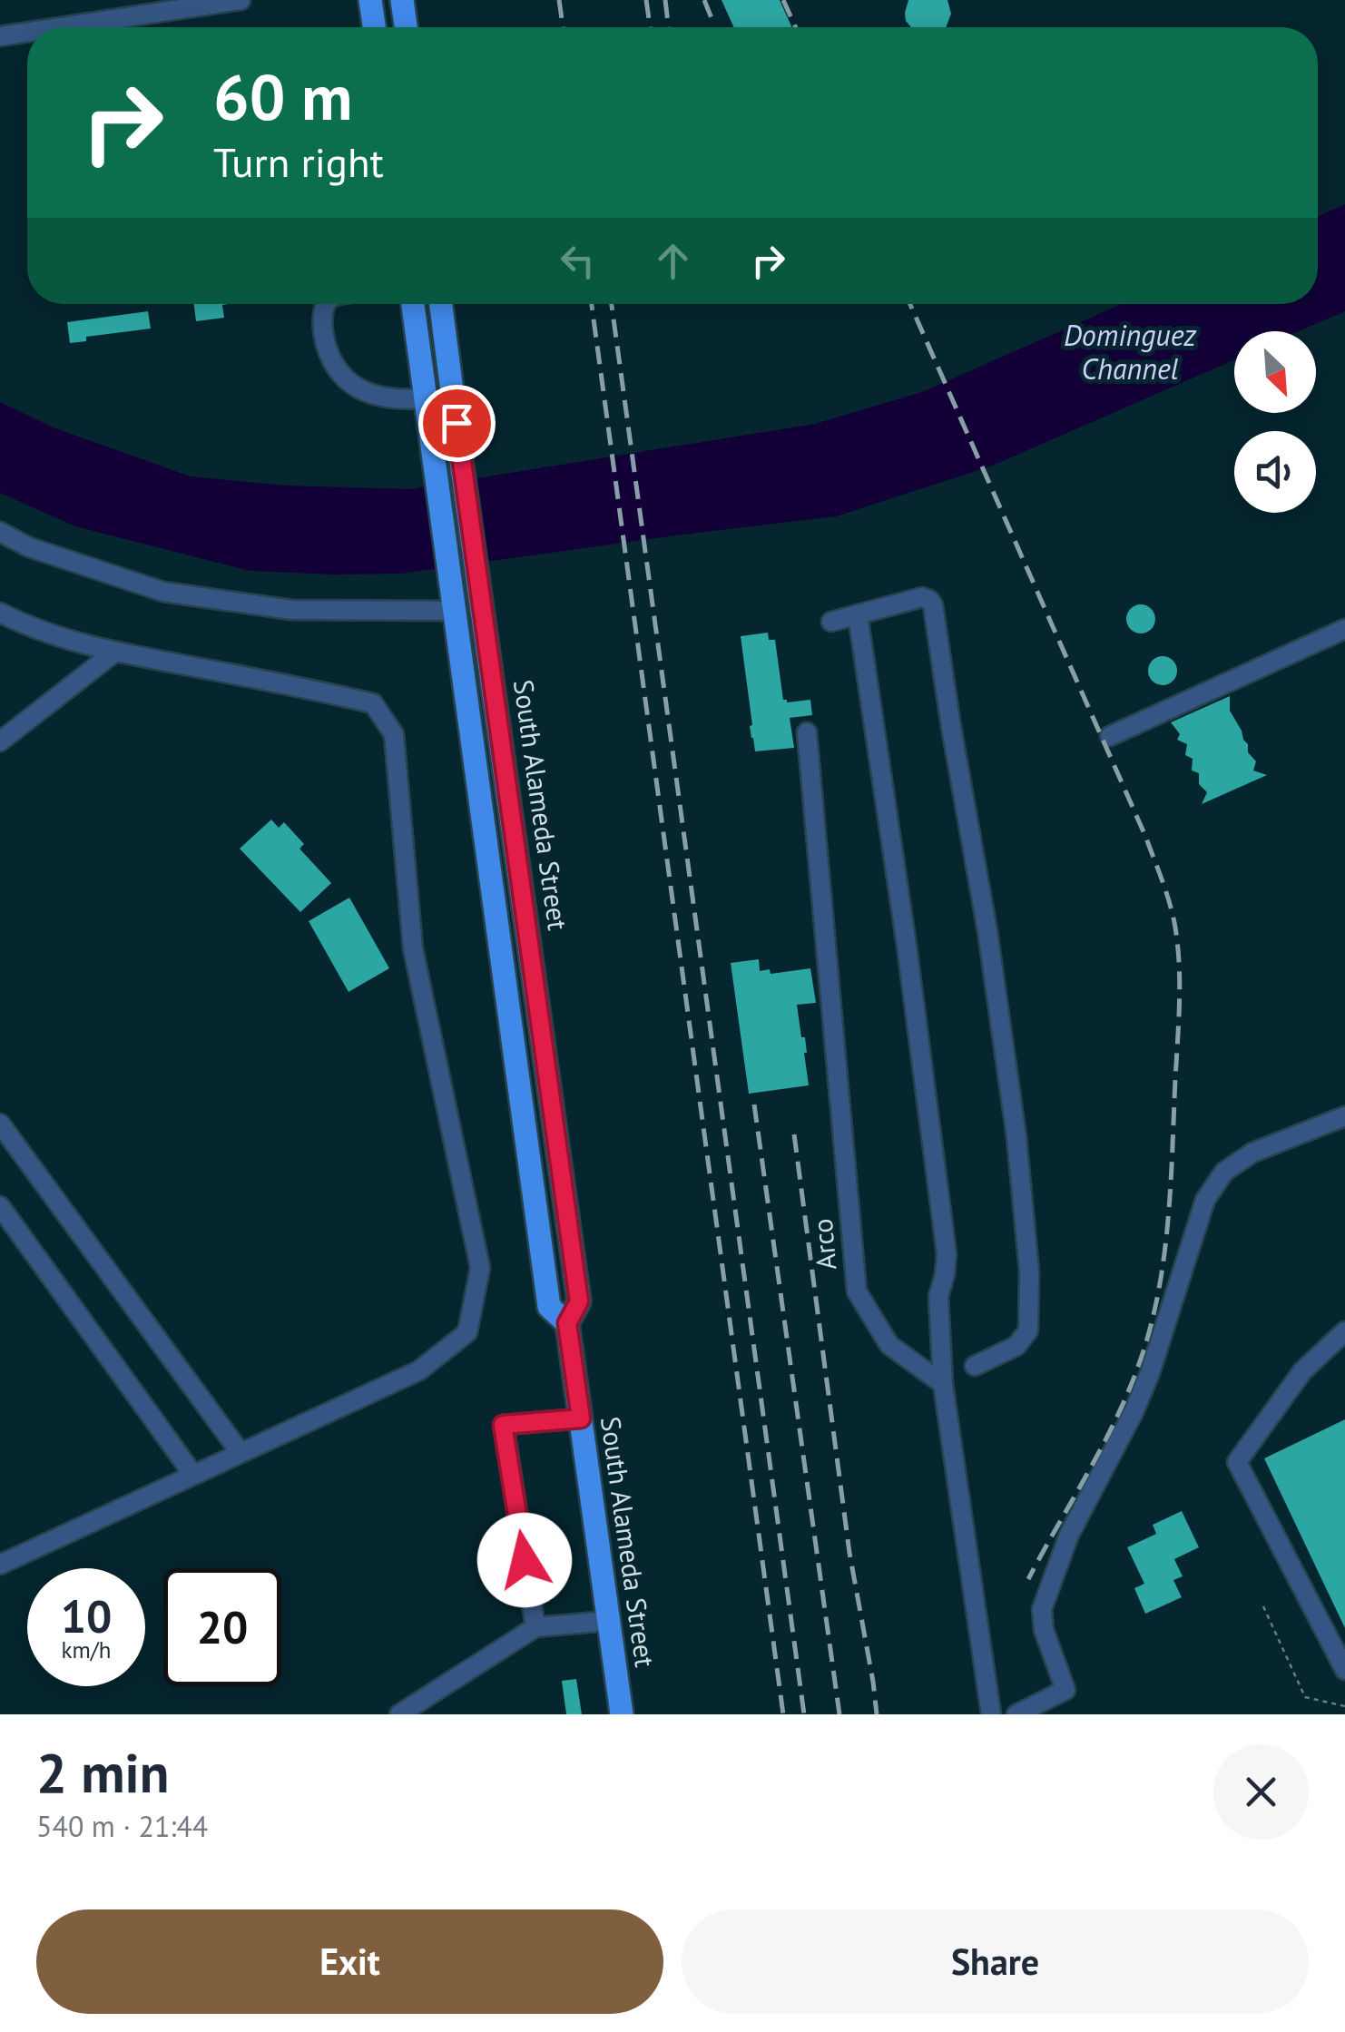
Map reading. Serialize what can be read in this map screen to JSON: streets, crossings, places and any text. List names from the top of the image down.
{
  "streets": {
    "main road": ["South Alameda Street"],
    "lane": ["Arco"]
  },
  "water": ["Dominguez Channel"],
  "north": "bottom right",
  "page": {
    "turn": ["60 m", "Turn right"],
    "speed": "10 km/h",
    "limit": "20",
    "heading": ["2 min", "540 m · 21:44"],
    "buttons": ["Exit", "Share"]
  }
}
